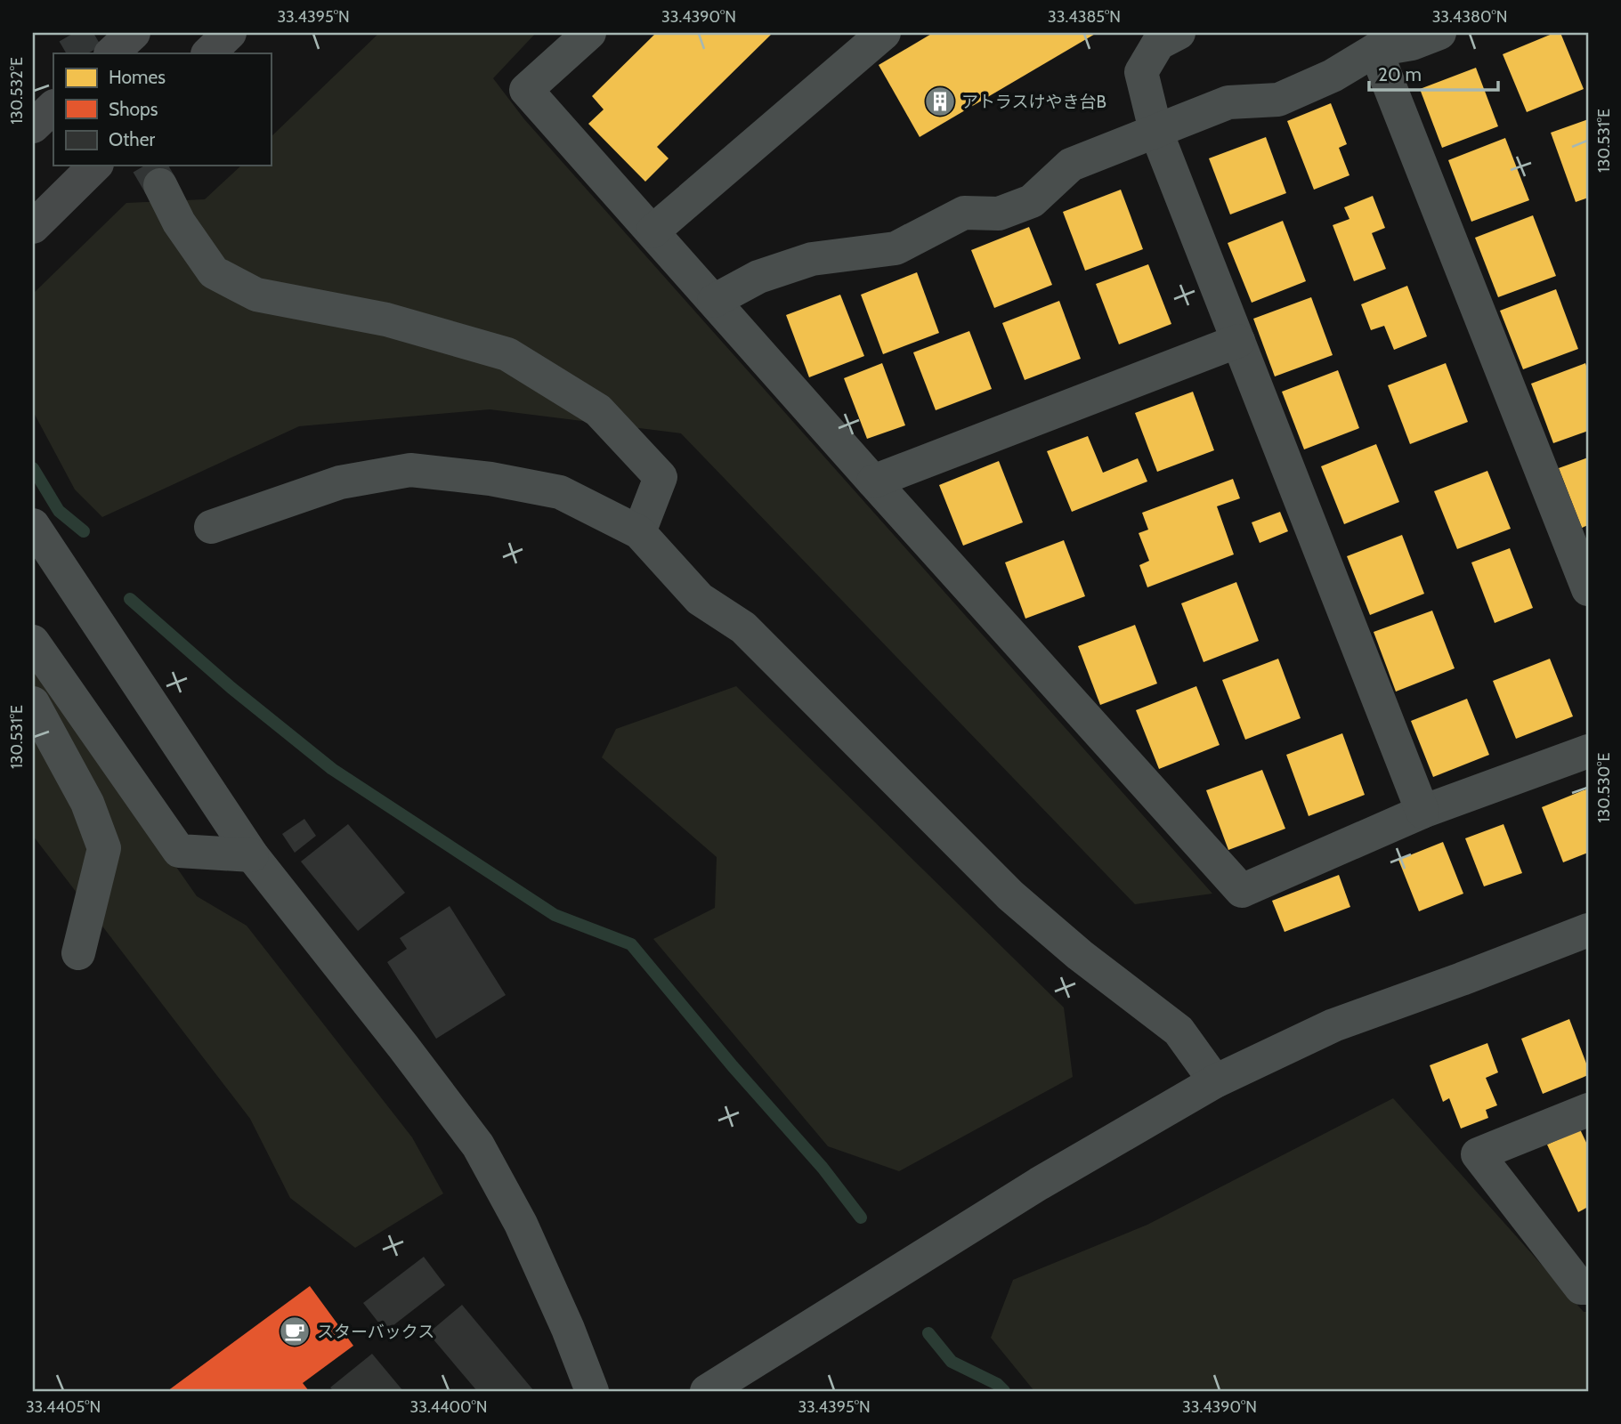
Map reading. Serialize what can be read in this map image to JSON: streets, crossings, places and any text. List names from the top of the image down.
{
  "places": {
    "building": ["アトラスけやき台B"],
    "cafe": ["スターバックス"]
  },
  "legend": ["Homes", "Shops", "Other"],
  "scale_bar": "20 m",
  "coordinates": [
    "33.4395°N",
    "33.4390°N",
    "33.4385°N",
    "33.4380°N",
    "130.532°E",
    "130.531°E",
    "130.530°E",
    "33.4405°N",
    "33.4400°N"
  ]
}
